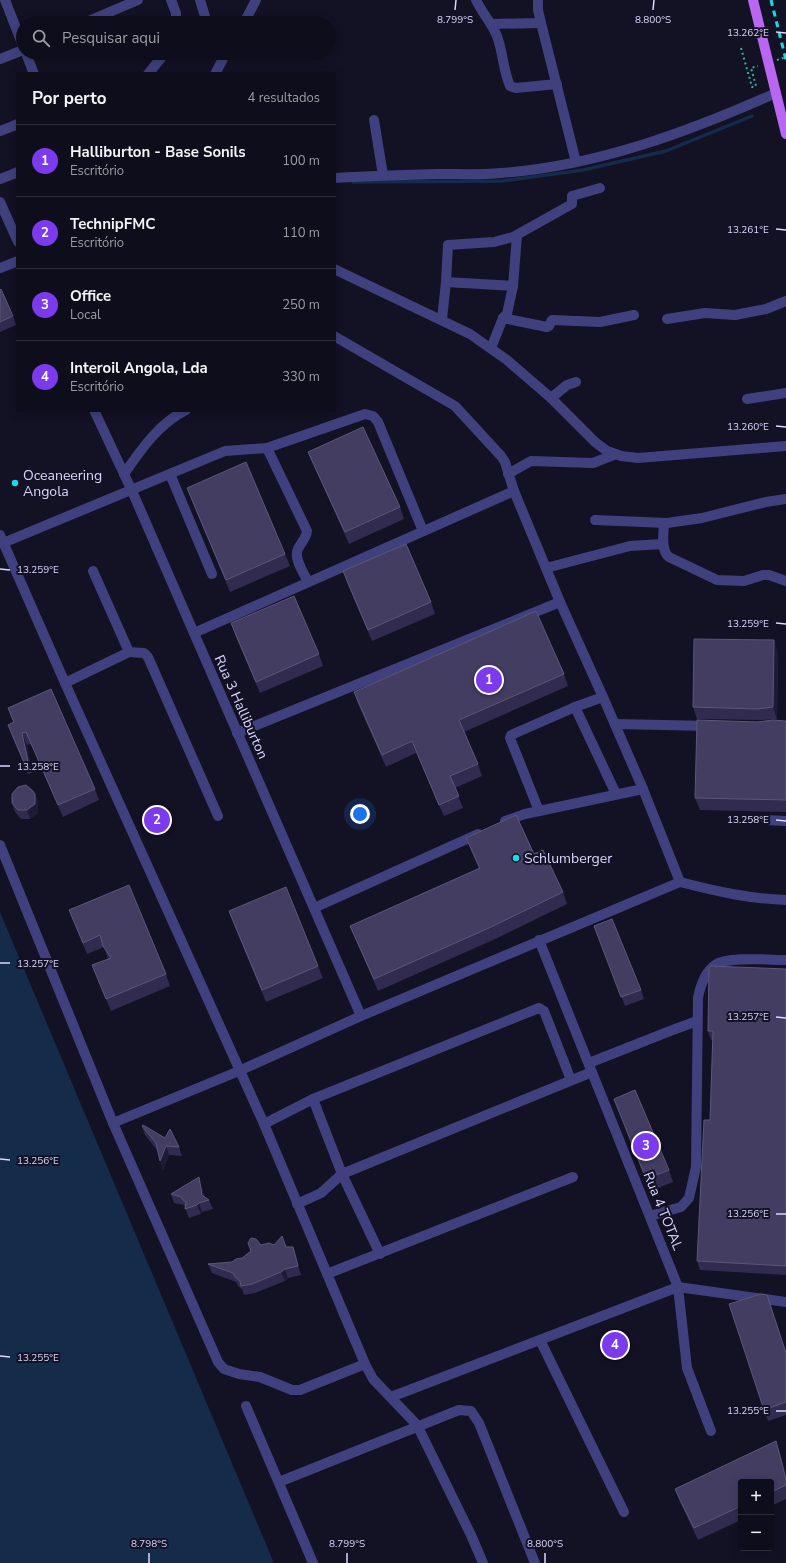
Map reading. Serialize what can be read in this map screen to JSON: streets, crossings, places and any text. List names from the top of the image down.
{
  "streets": {
    "street": ["Rua 3 Halliburton", "Rua 4 TOTAL"]
  },
  "places": ["Oceaneering Angola", "Schlumberger"],
  "page": {
    "search": "Pesquisar aqui",
    "heading": ["Por perto", "4 resultados"],
    "list": [
      {
        "mark": "1",
        "name": "Halliburton - Base Sonils",
        "note": "Escritório",
        "value": "100 m"
      },
      {
        "mark": "2",
        "name": "TechnipFMC",
        "note": "Escritório",
        "value": "110 m"
      },
      {
        "mark": "3",
        "name": "Office",
        "note": "Local",
        "value": "250 m"
      },
      {
        "mark": "4",
        "name": "Interoil Angola, Lda",
        "note": "Escritório",
        "value": "330 m"
      }
    ],
    "pins": [
      "1",
      "2",
      "3",
      "4"
    ],
    "map_buttons": ["+", "−"]
  },
  "coordinates": [
    "8.799°S",
    "8.800°S",
    "13.262°E",
    "13.261°E",
    "13.260°E",
    "13.259°E",
    "13.258°E",
    "13.257°E",
    "13.256°E",
    "13.255°E",
    "8.798°S"
  ]
}
